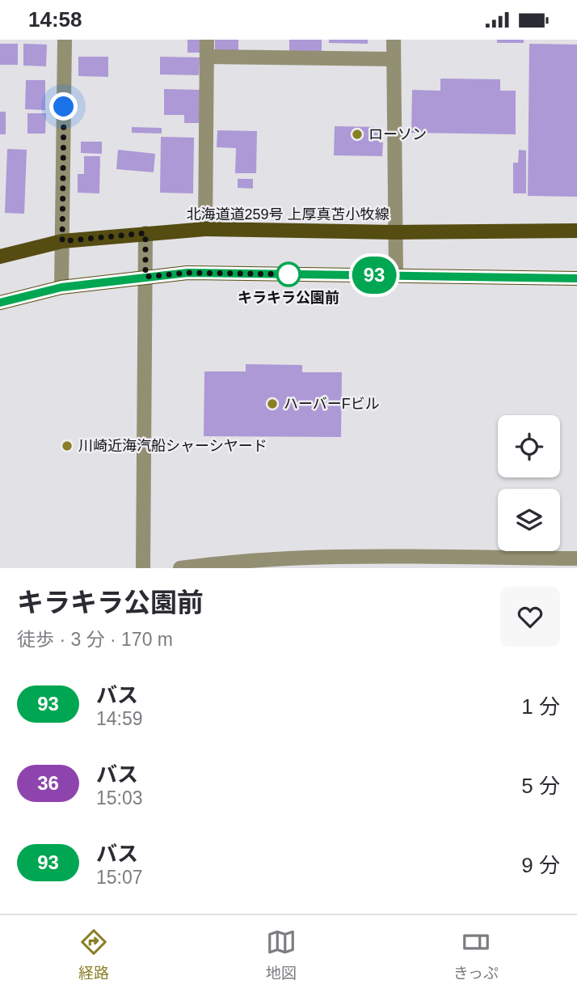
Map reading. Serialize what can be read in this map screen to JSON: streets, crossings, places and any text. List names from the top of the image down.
{
  "streets": {
    "main road": ["北海道道259号 上厚真苫小牧線"]
  },
  "places": [
    "ローソン",
    "キラキラ公園前",
    "ハーバーFビル",
    "川崎近海汽船シャーシヤード"
  ],
  "lines": ["bus line 93"],
  "page": {
    "status": "14:58",
    "on_map": "93",
    "heading": ["キラキラ公園前", "徒歩 · 3 分 · 170 m"],
    "list": [
      {
        "mark": "93",
        "name": "バス",
        "note": "14:59",
        "value": "1 分"
      },
      {
        "mark": "36",
        "name": "バス",
        "note": "15:03",
        "value": "5 分"
      },
      {
        "mark": "93",
        "name": "バス",
        "note": "15:07",
        "value": "9 分"
      }
    ],
    "tabs": ["経路", "地図", "きっぷ"]
  }
}
